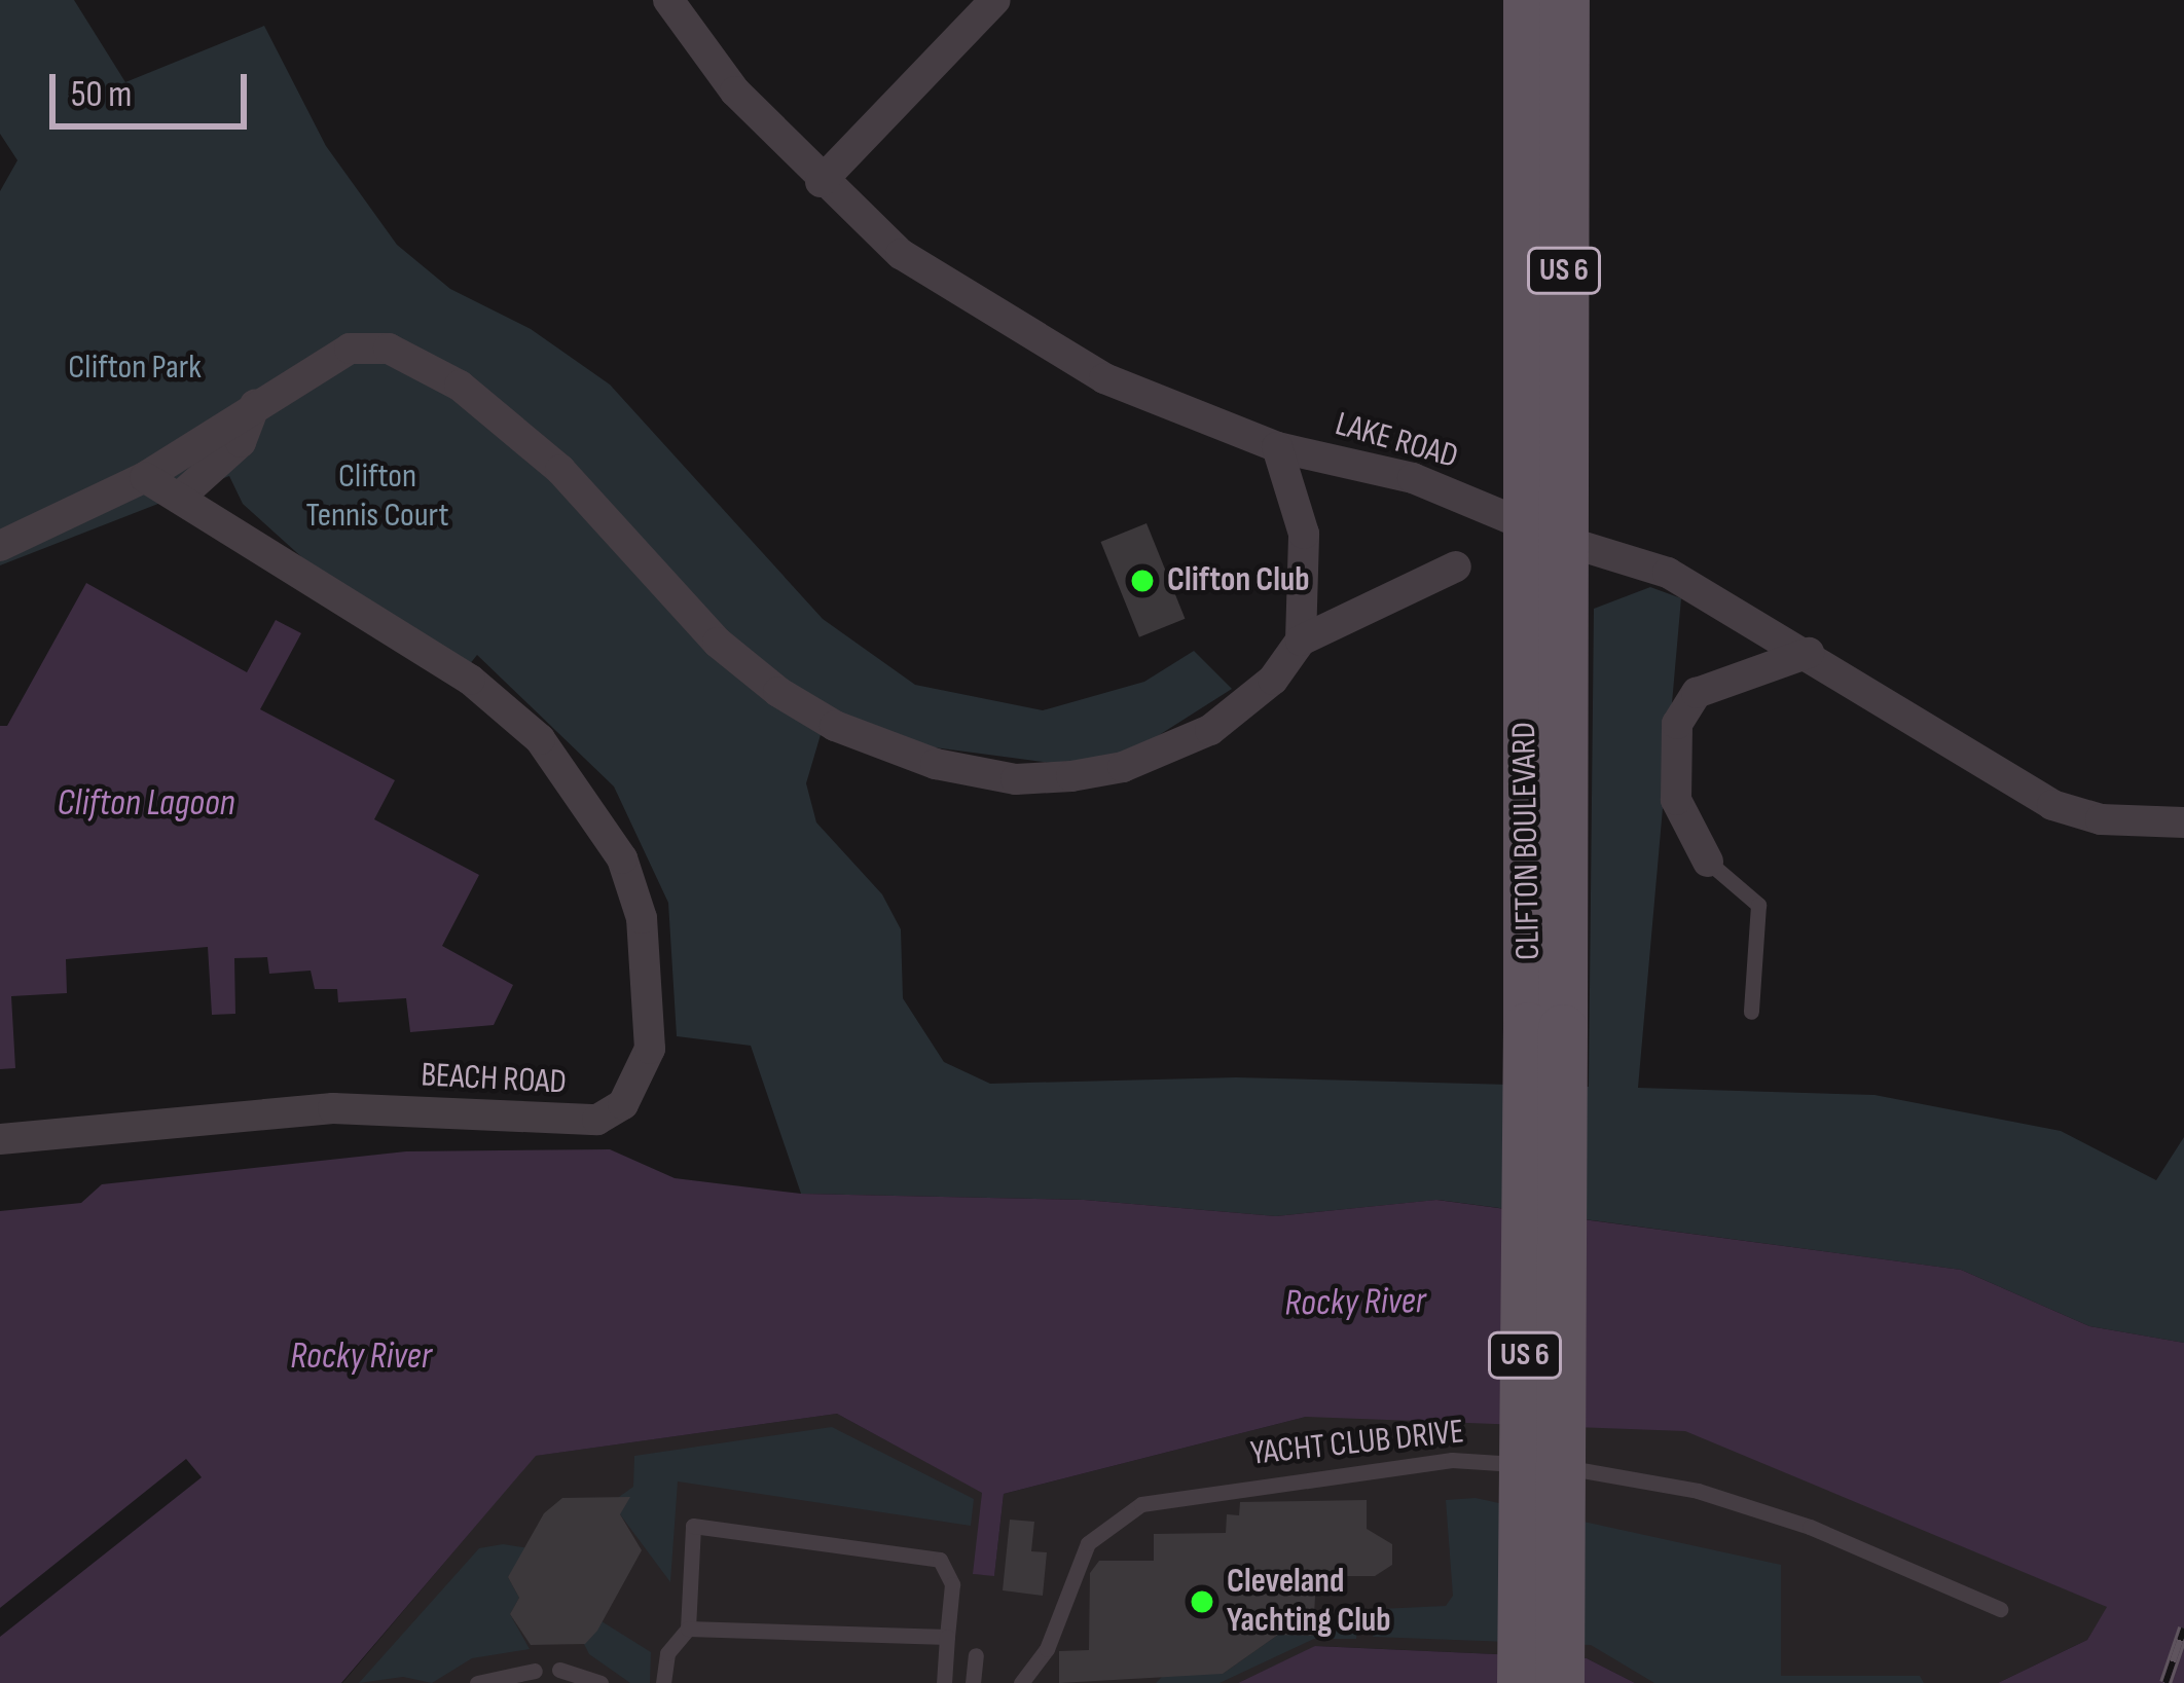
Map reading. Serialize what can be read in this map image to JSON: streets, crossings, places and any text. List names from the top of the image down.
{
  "streets": {
    "main road": ["US 6", "CLIFTON BOULEVARD"],
    "street": ["LAKE ROAD", "BEACH ROAD"],
    "lane": ["YACHT CLUB DRIVE"]
  },
  "crossings": [
    ["LAKE ROAD", "CLIFTON BOULEVARD"]
  ],
  "water": ["Clifton Lagoon", "Rocky River"],
  "parks": ["Clifton Park", "Clifton Tennis Court"],
  "places": ["Clifton Club", "Cleveland Yachting Club"],
  "scale_bar": "50 m"
}
